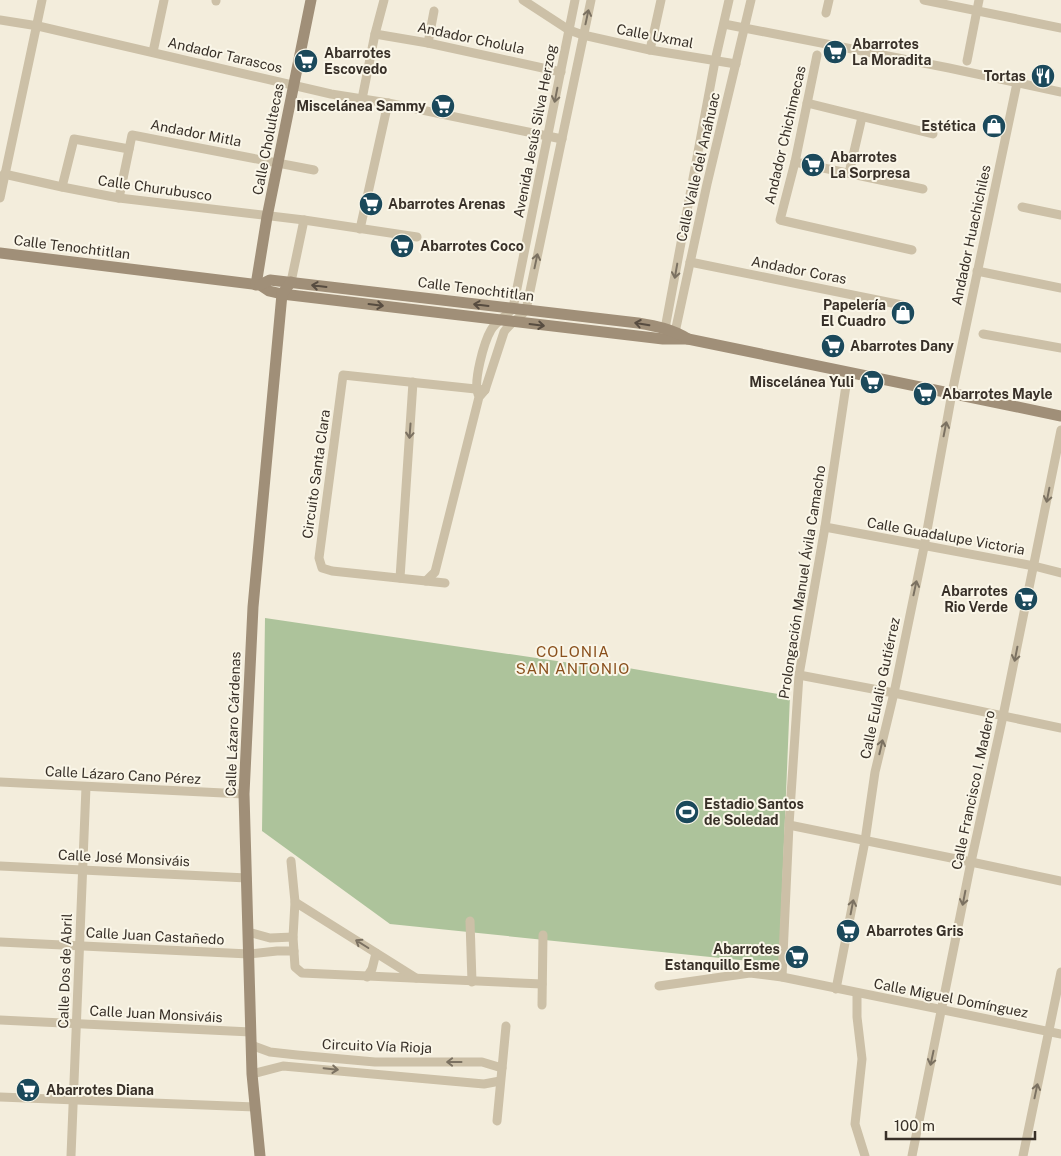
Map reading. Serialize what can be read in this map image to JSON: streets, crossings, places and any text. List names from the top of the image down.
{
  "streets": {
    "street": [
      "Calle Uxmal",
      "Andador Cholula",
      "Andador Tarascos",
      "Avenida Jesús Silva Herzog",
      "Andador Mitla",
      "Andador Chichimecas",
      "Calle Cholultecas",
      "Calle Valle del Anáhuac",
      "Calle Churubusco",
      "Andador Huachichiles",
      "Calle Tenochtitlan",
      "Andador Coras",
      "Circuito Santa Clara",
      "Calle Guadalupe Victoria",
      "Prolongación Manuel Ávila Camacho",
      "Calle Eulalio Gutiérrez",
      "Calle Lázaro Cárdenas",
      "Calle Lázaro Cano Pérez",
      "Calle Francisco I. Madero",
      "Calle José Monsiváis",
      "Calle Juan Castañedo",
      "Calle Dos de Abril",
      "Calle Miguel Domínguez",
      "Calle Juan Monsiváis",
      "Circuito Vía Rioja"
    ]
  },
  "crossings": [
    ["Calle Uxmal", "Avenida Jesús Silva Herzog"],
    ["Calle Uxmal", "Calle Valle del Anáhuac"],
    ["Andador Cholula", "Avenida Jesús Silva Herzog"],
    ["Andador Tarascos", "Avenida Jesús Silva Herzog"],
    ["Andador Tarascos", "Calle Cholultecas"],
    ["Avenida Jesús Silva Herzog", "Calle Tenochtitlan"],
    ["Andador Mitla", "Calle Cholultecas"],
    ["Calle Cholultecas", "Calle Churubusco"],
    ["Calle Cholultecas", "Calle Tenochtitlan"],
    ["Calle Valle del Anáhuac", "Calle Tenochtitlan"],
    ["Calle Valle del Anáhuac", "Andador Coras"],
    ["Andador Huachichiles", "Calle Tenochtitlan"],
    ["Andador Huachichiles", "Calle Eulalio Gutiérrez"],
    ["Calle Tenochtitlan", "Prolongación Manuel Ávila Camacho"],
    ["Calle Tenochtitlan", "Calle Eulalio Gutiérrez"],
    ["Calle Tenochtitlan", "Calle Lázaro Cárdenas"],
    ["Calle Guadalupe Victoria", "Prolongación Manuel Ávila Camacho"],
    ["Calle Guadalupe Victoria", "Calle Eulalio Gutiérrez"],
    ["Calle Guadalupe Victoria", "Calle Francisco I. Madero"],
    ["Prolongación Manuel Ávila Camacho", "Calle Miguel Domínguez"],
    ["Calle Eulalio Gutiérrez", "Calle Miguel Domínguez"],
    ["Calle Lázaro Cárdenas", "Calle Lázaro Cano Pérez"],
    ["Calle Lázaro Cárdenas", "Calle José Monsiváis"],
    ["Calle Lázaro Cárdenas", "Calle Juan Castañedo"],
    ["Calle Lázaro Cárdenas", "Calle Juan Monsiváis"],
    ["Calle Lázaro Cárdenas", "Circuito Vía Rioja"],
    ["Calle Lázaro Cano Pérez", "Calle Dos de Abril"],
    ["Calle Francisco I. Madero", "Calle Miguel Domínguez"],
    ["Calle José Monsiváis", "Calle Dos de Abril"],
    ["Calle Juan Castañedo", "Calle Dos de Abril"],
    ["Calle Dos de Abril", "Calle Juan Monsiváis"]
  ],
  "one_way": ["Calle Eulalio Gutiérrez", "Calle Francisco I. Madero"],
  "districts": ["COLONIA SAN ANTONIO"],
  "places": {
    "supermarket": [
      "Abarrotes La Moradita",
      "Abarrotes Escovedo",
      "Miscelánea Sammy",
      "Abarrotes La Sorpresa",
      "Abarrotes Arenas",
      "Abarrotes Coco",
      "Abarrotes Dany",
      "Miscelánea Yuli",
      "Abarrotes Mayle",
      "Abarrotes Rio Verde",
      "Abarrotes Gris",
      "Abarrotes Estanquillo Esme",
      "Abarrotes Diana"
    ],
    "restaurant": ["Tortas"],
    "shop": ["Estética", "Papelería El Cuadro"],
    "sports": ["Estadio Santos de Soledad"]
  },
  "scale_bar": "100 m"
}
